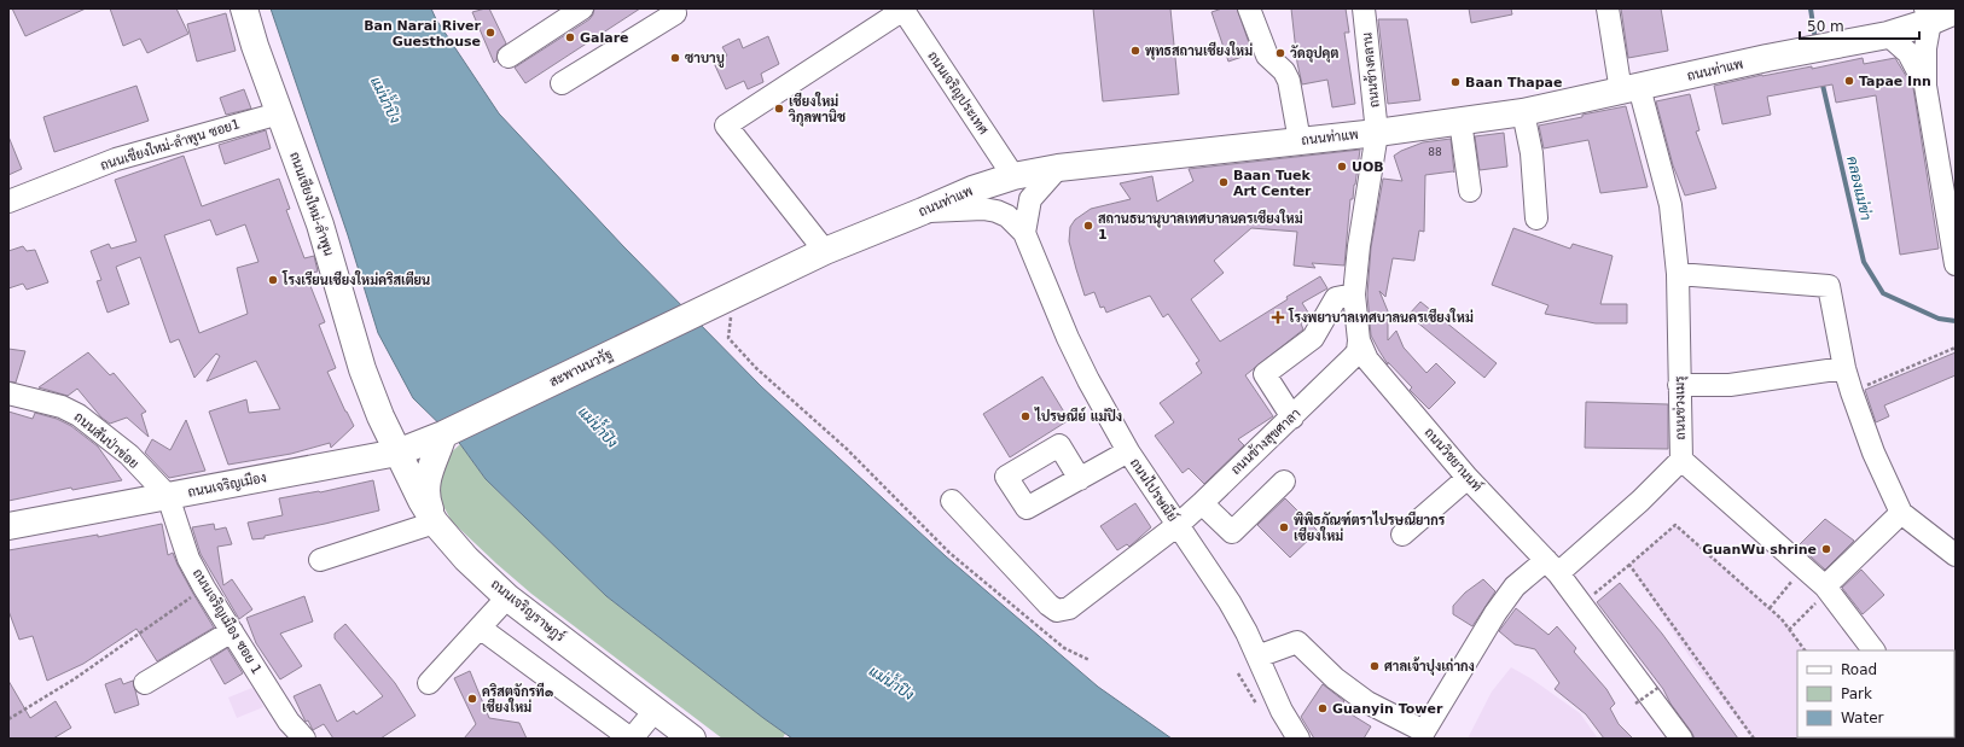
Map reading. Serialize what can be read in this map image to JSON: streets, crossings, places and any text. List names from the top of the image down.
{
  "streets": {
    "main road": [
      "ถนนท่าแพ",
      "ถนนเชียงใหม่-ลำพูน",
      "สะพานนวรัฐ",
      "ถนนเจริญเมือง",
      "ถนนเจริญราษฎร์"
    ],
    "street": [
      "ถนนช้างคลาน",
      "ถนนเจริญประเทศ",
      "ถนนเชียงใหม่-ลำพูน ซอย1",
      "ถนนข่วงเมรุ",
      "ถนนสันป่าข่อย",
      "ถนนข้างสุขศาลา",
      "ถนนวิชยานนท์",
      "ถนนไปรษณีย์",
      "ถนนเจริญเมือง ซอย 1"
    ]
  },
  "crossings": [
    ["ถนนช้างคลาน", "ถนนท่าแพ"],
    ["ถนนท่าแพ", "ถนนเจริญประเทศ"],
    ["ถนนท่าแพ", "สะพานนวรัฐ"],
    ["ถนนท่าแพ", "ถนนข่วงเมรุ"],
    ["ถนนท่าแพ", "ถนนไปรษณีย์"],
    ["ถนนเชียงใหม่-ลำพูน ซอย1", "ถนนเชียงใหม่-ลำพูน"],
    ["ถนนเชียงใหม่-ลำพูน", "ถนนเจริญเมือง"],
    ["ถนนเชียงใหม่-ลำพูน", "ถนนเจริญราษฎร์"],
    ["สะพานนวรัฐ", "ถนนเจริญเมือง"],
    ["ถนนสันป่าข่อย", "ถนนเจริญเมือง"],
    ["ถนนสันป่าข่อย", "ถนนเจริญเมือง ซอย 1"],
    ["ถนนข้างสุขศาลา", "ถนนวิชยานนท์"],
    ["ถนนข้างสุขศาลา", "ถนนไปรษณีย์"],
    ["ถนนเจริญเมือง", "ถนนเจริญราษฎร์"],
    ["ถนนเจริญเมือง", "ถนนเจริญเมือง ซอย 1"]
  ],
  "water": ["แม่น้ำปิง", "คลองแม่ข่า"],
  "places": {
    "other": [
      "Ban Narai River Guesthouse",
      "Galare",
      "พุทธสถานเชียงใหม่",
      "วัดอุปคุต",
      "ซาบาบู",
      "Tapae Inn",
      "Baan Thapae",
      "เชียงใหม่ วิกุลพานิช",
      "UOB",
      "Baan Tuek Art Center",
      "สถานธนานุบาลเทศบาลนครเชียงใหม่ 1",
      "โรงเรียนเชียงใหม่คริสเตียน",
      "ไปรษณีย์ แม่ปิง",
      "พิพิธภัณฑ์ตราไปรษณียากร เชียงใหม่",
      "GuanWu shrine",
      "ศาลเจ้าปุงเถ่ากง",
      "คริสตจักรที๑ เชียงใหม่",
      "Guanyin Tower"
    ],
    "health": ["โรงพยาบาลเทศบาลนครเชียงใหม่"]
  },
  "house_numbers": ["88"],
  "legend": ["Road", "Park", "Water"],
  "scale_bar": "50 m"
}
